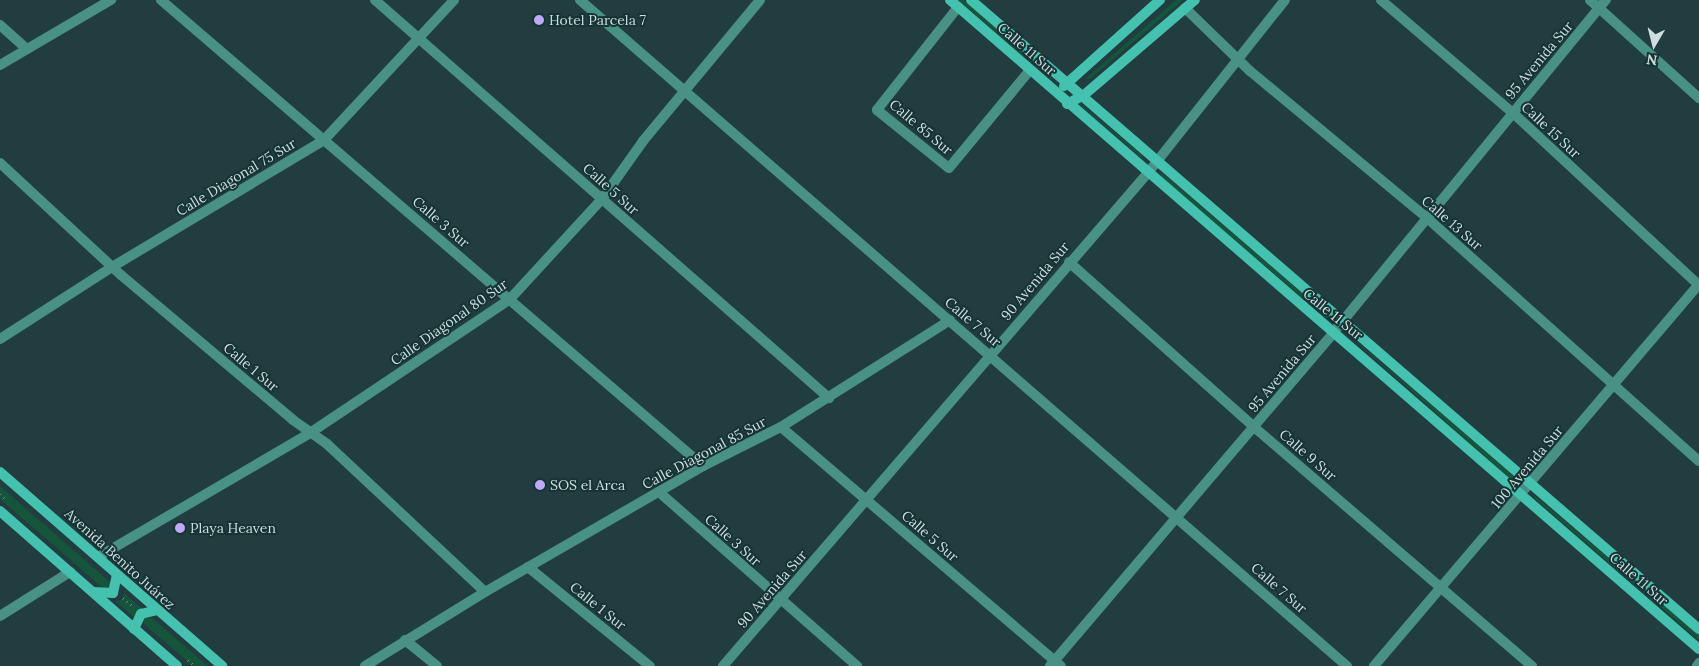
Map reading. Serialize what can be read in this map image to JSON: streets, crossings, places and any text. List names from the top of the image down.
{
  "streets": {
    "main road": ["Calle 11 Sur", "Avenida Benito Juárez"],
    "street": [
      "95 Avenida Sur",
      "Calle 85 Sur",
      "Calle 15 Sur",
      "Calle Diagonal 75 Sur",
      "Calle 5 Sur",
      "Calle 3 Sur",
      "Calle 13 Sur",
      "90 Avenida Sur",
      "Calle Diagonal 80 Sur",
      "Calle 7 Sur",
      "Calle 1 Sur",
      "Calle Diagonal 85 Sur",
      "Calle 9 Sur",
      "100 Avenida Sur"
    ]
  },
  "crossings": [
    ["Calle 11 Sur", "95 Avenida Sur"],
    ["Calle 11 Sur", "Calle 85 Sur"],
    ["Calle 11 Sur", "90 Avenida Sur"],
    ["Calle 11 Sur", "100 Avenida Sur"],
    ["95 Avenida Sur", "Calle 15 Sur"],
    ["95 Avenida Sur", "Calle 5 Sur"],
    ["95 Avenida Sur", "Calle 13 Sur"],
    ["95 Avenida Sur", "Calle 7 Sur"],
    ["95 Avenida Sur", "Calle 9 Sur"],
    ["Calle 15 Sur", "100 Avenida Sur"],
    ["Calle Diagonal 75 Sur", "Calle 5 Sur"],
    ["Calle Diagonal 75 Sur", "Calle 3 Sur"],
    ["Calle Diagonal 75 Sur", "Calle 1 Sur"],
    ["Calle 5 Sur", "90 Avenida Sur"],
    ["Calle 5 Sur", "Calle Diagonal 80 Sur"],
    ["Calle 5 Sur", "Calle Diagonal 85 Sur"],
    ["Calle 3 Sur", "90 Avenida Sur"],
    ["Calle 3 Sur", "Calle Diagonal 80 Sur"],
    ["Calle 3 Sur", "Calle Diagonal 85 Sur"],
    ["Calle 13 Sur", "90 Avenida Sur"],
    ["Calle 13 Sur", "100 Avenida Sur"],
    ["90 Avenida Sur", "Calle 7 Sur"],
    ["90 Avenida Sur", "Calle 9 Sur"],
    ["Calle Diagonal 80 Sur", "Calle 7 Sur"],
    ["Calle Diagonal 80 Sur", "Calle 1 Sur"],
    ["Calle Diagonal 80 Sur", "Avenida Benito Juárez"],
    ["Calle 7 Sur", "Calle Diagonal 85 Sur"],
    ["Calle 1 Sur", "Calle Diagonal 85 Sur"],
    ["Calle 9 Sur", "100 Avenida Sur"]
  ],
  "places": ["Hotel Parcela 7", "SOS el Arca", "Playa Heaven"],
  "north": "bottom"
}
